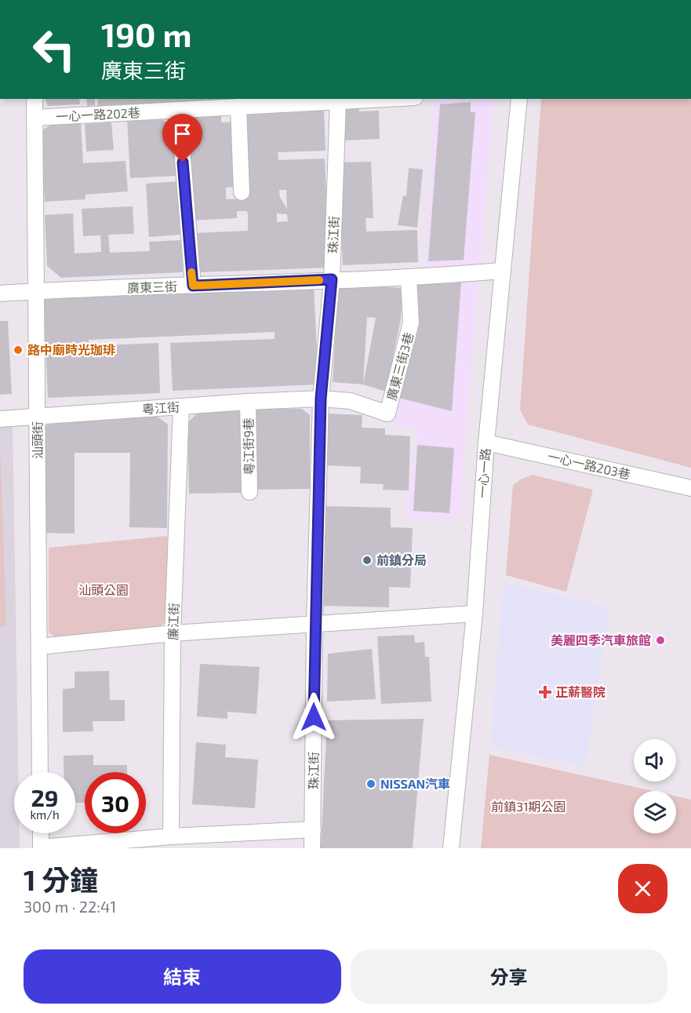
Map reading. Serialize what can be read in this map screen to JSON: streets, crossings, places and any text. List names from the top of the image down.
{
  "streets": {
    "street": [
      "一心一路202巷",
      "珠江街",
      "廣東三街",
      "廣東三街3巷",
      "粵江街",
      "汕頭街",
      "粵江街9巷",
      "一心一路203巷",
      "一心一路",
      "廉江街"
    ]
  },
  "crossings": [
    ["一心一路202巷", "珠江街"],
    ["一心一路202巷", "汕頭街"],
    ["珠江街", "廣東三街"],
    ["珠江街", "廣東三街3巷"],
    ["珠江街", "粵江街"],
    ["廣東三街", "廣東三街3巷"],
    ["廣東三街", "汕頭街"],
    ["廣東三街", "一心一路"],
    ["廣東三街3巷", "粵江街"],
    ["粵江街", "汕頭街"],
    ["粵江街", "粵江街9巷"],
    ["粵江街", "廉江街"],
    ["一心一路203巷", "一心一路"]
  ],
  "parks": ["汕頭公園", "前鎮31期公園"],
  "places": {
    "other": [
      "路中廟時光珈琲",
      "前鎮分局",
      "美麗四季汽車旅館",
      "NISSAN汽車"
    ],
    "health": ["正薪醫院"]
  },
  "page": {
    "turn": ["190 m", "廣東三街"],
    "speed": "29 km/h",
    "limit": "30",
    "heading": ["1 分鐘", "300 m · 22:41"],
    "buttons": ["結束", "分享"]
  }
}
